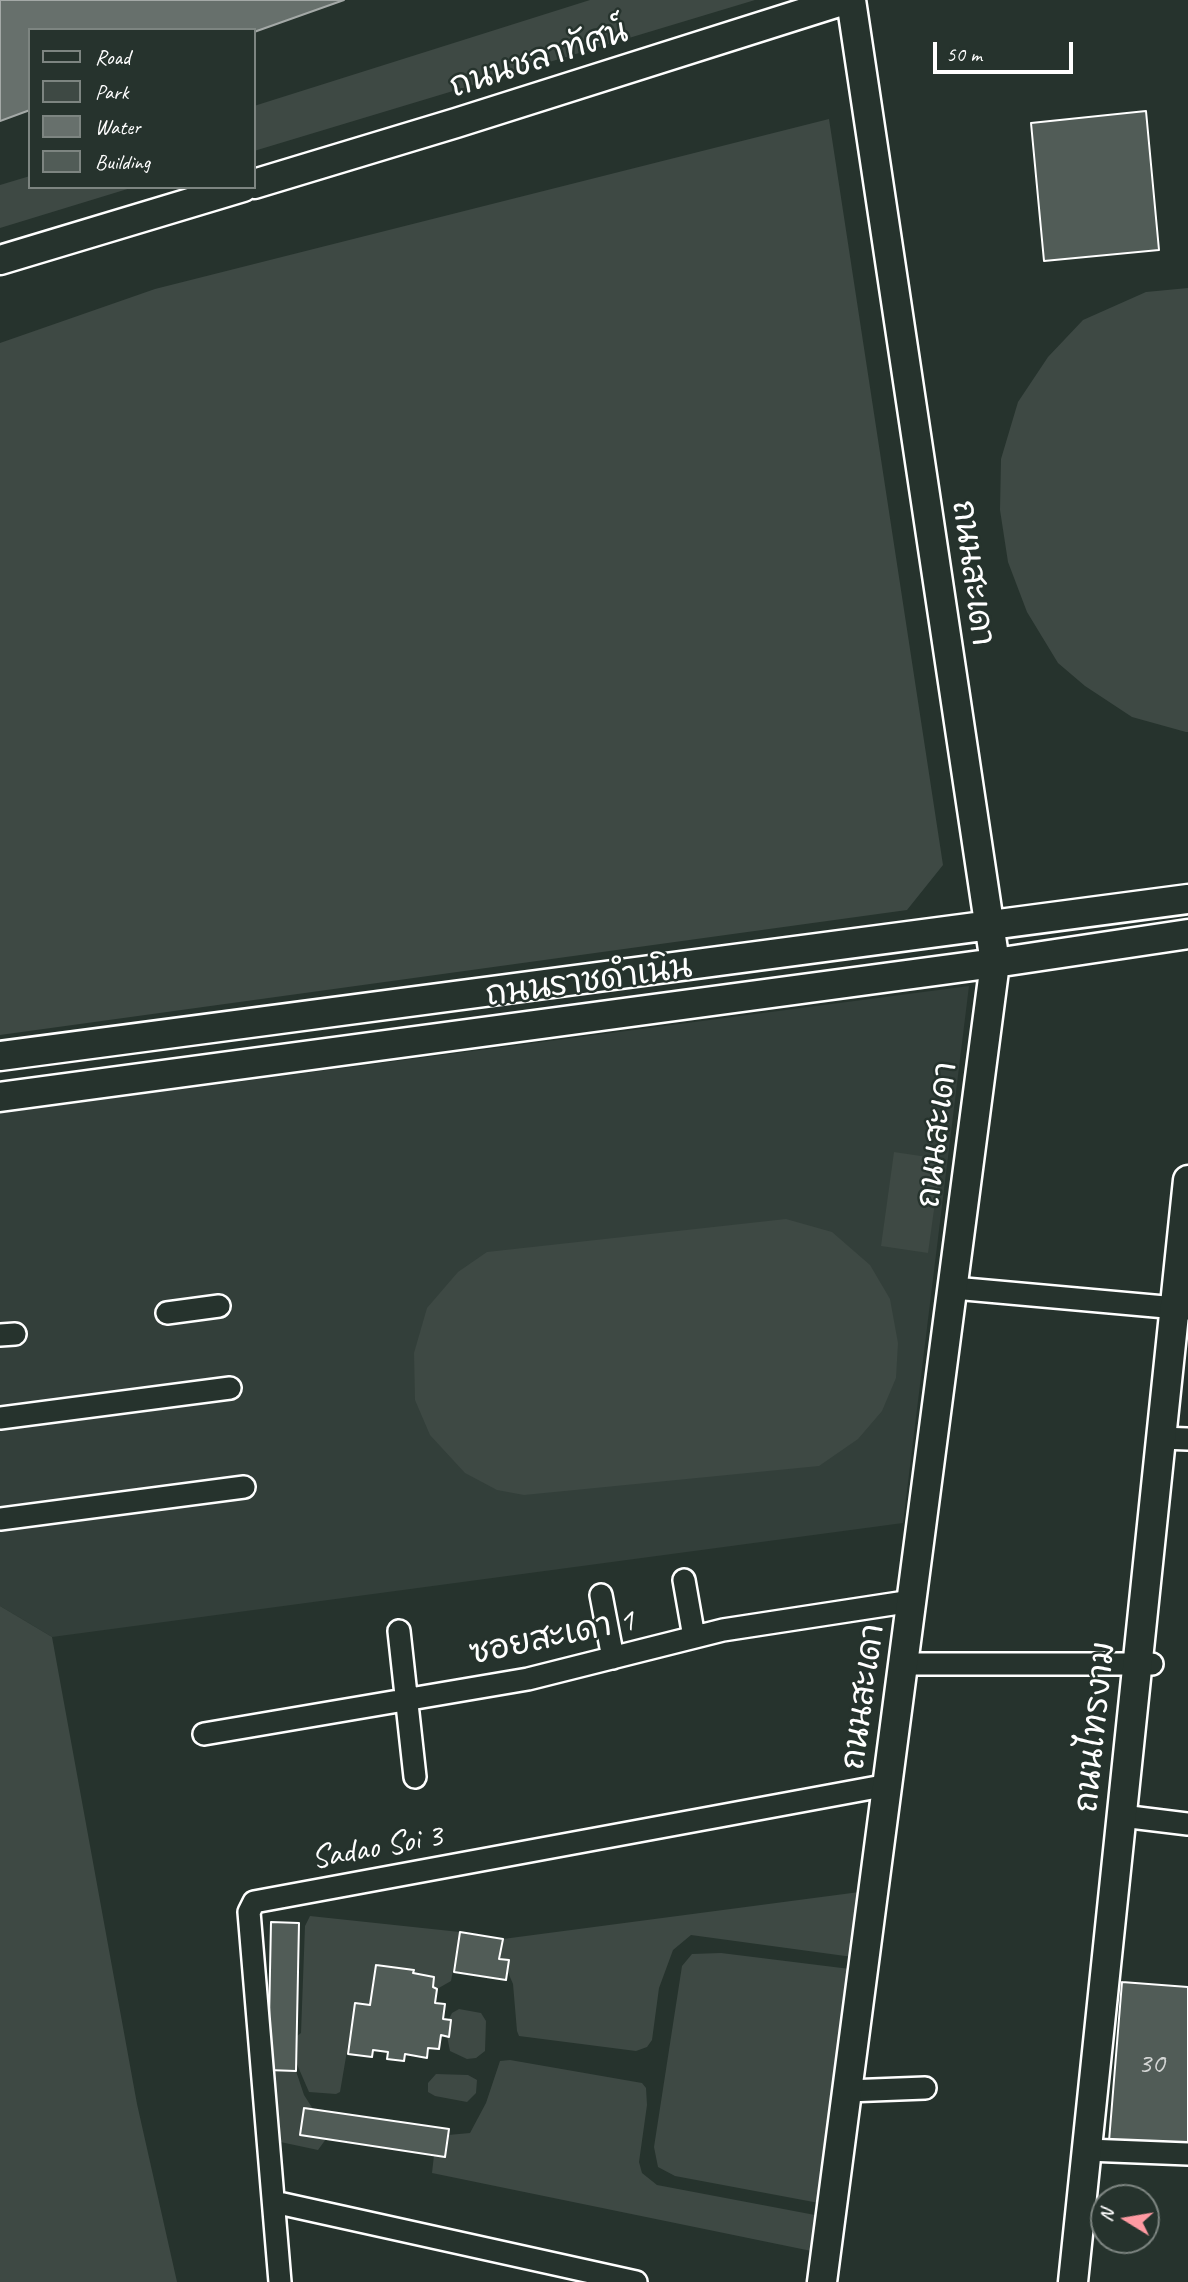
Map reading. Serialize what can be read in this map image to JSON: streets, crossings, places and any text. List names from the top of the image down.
{
  "streets": {
    "street": [
      "ถนนชลาทัศน์",
      "ถนนสะเดา",
      "ถนนราชดำเนิน",
      "ซอยสะเดา 1",
      "ถนนไทรงาม",
      "Sadao Soi 3"
    ]
  },
  "crossings": [
    ["ถนนสะเดา", "ถนนราชดำเนิน"],
    ["ถนนสะเดา", "ซอยสะเดา 1"],
    ["ถนนสะเดา", "Sadao Soi 3"]
  ],
  "house_numbers": ["30"],
  "legend": [
    "Road",
    "Park",
    "Water",
    "Building"
  ],
  "scale_bar": "50 m",
  "north": "left"
}
